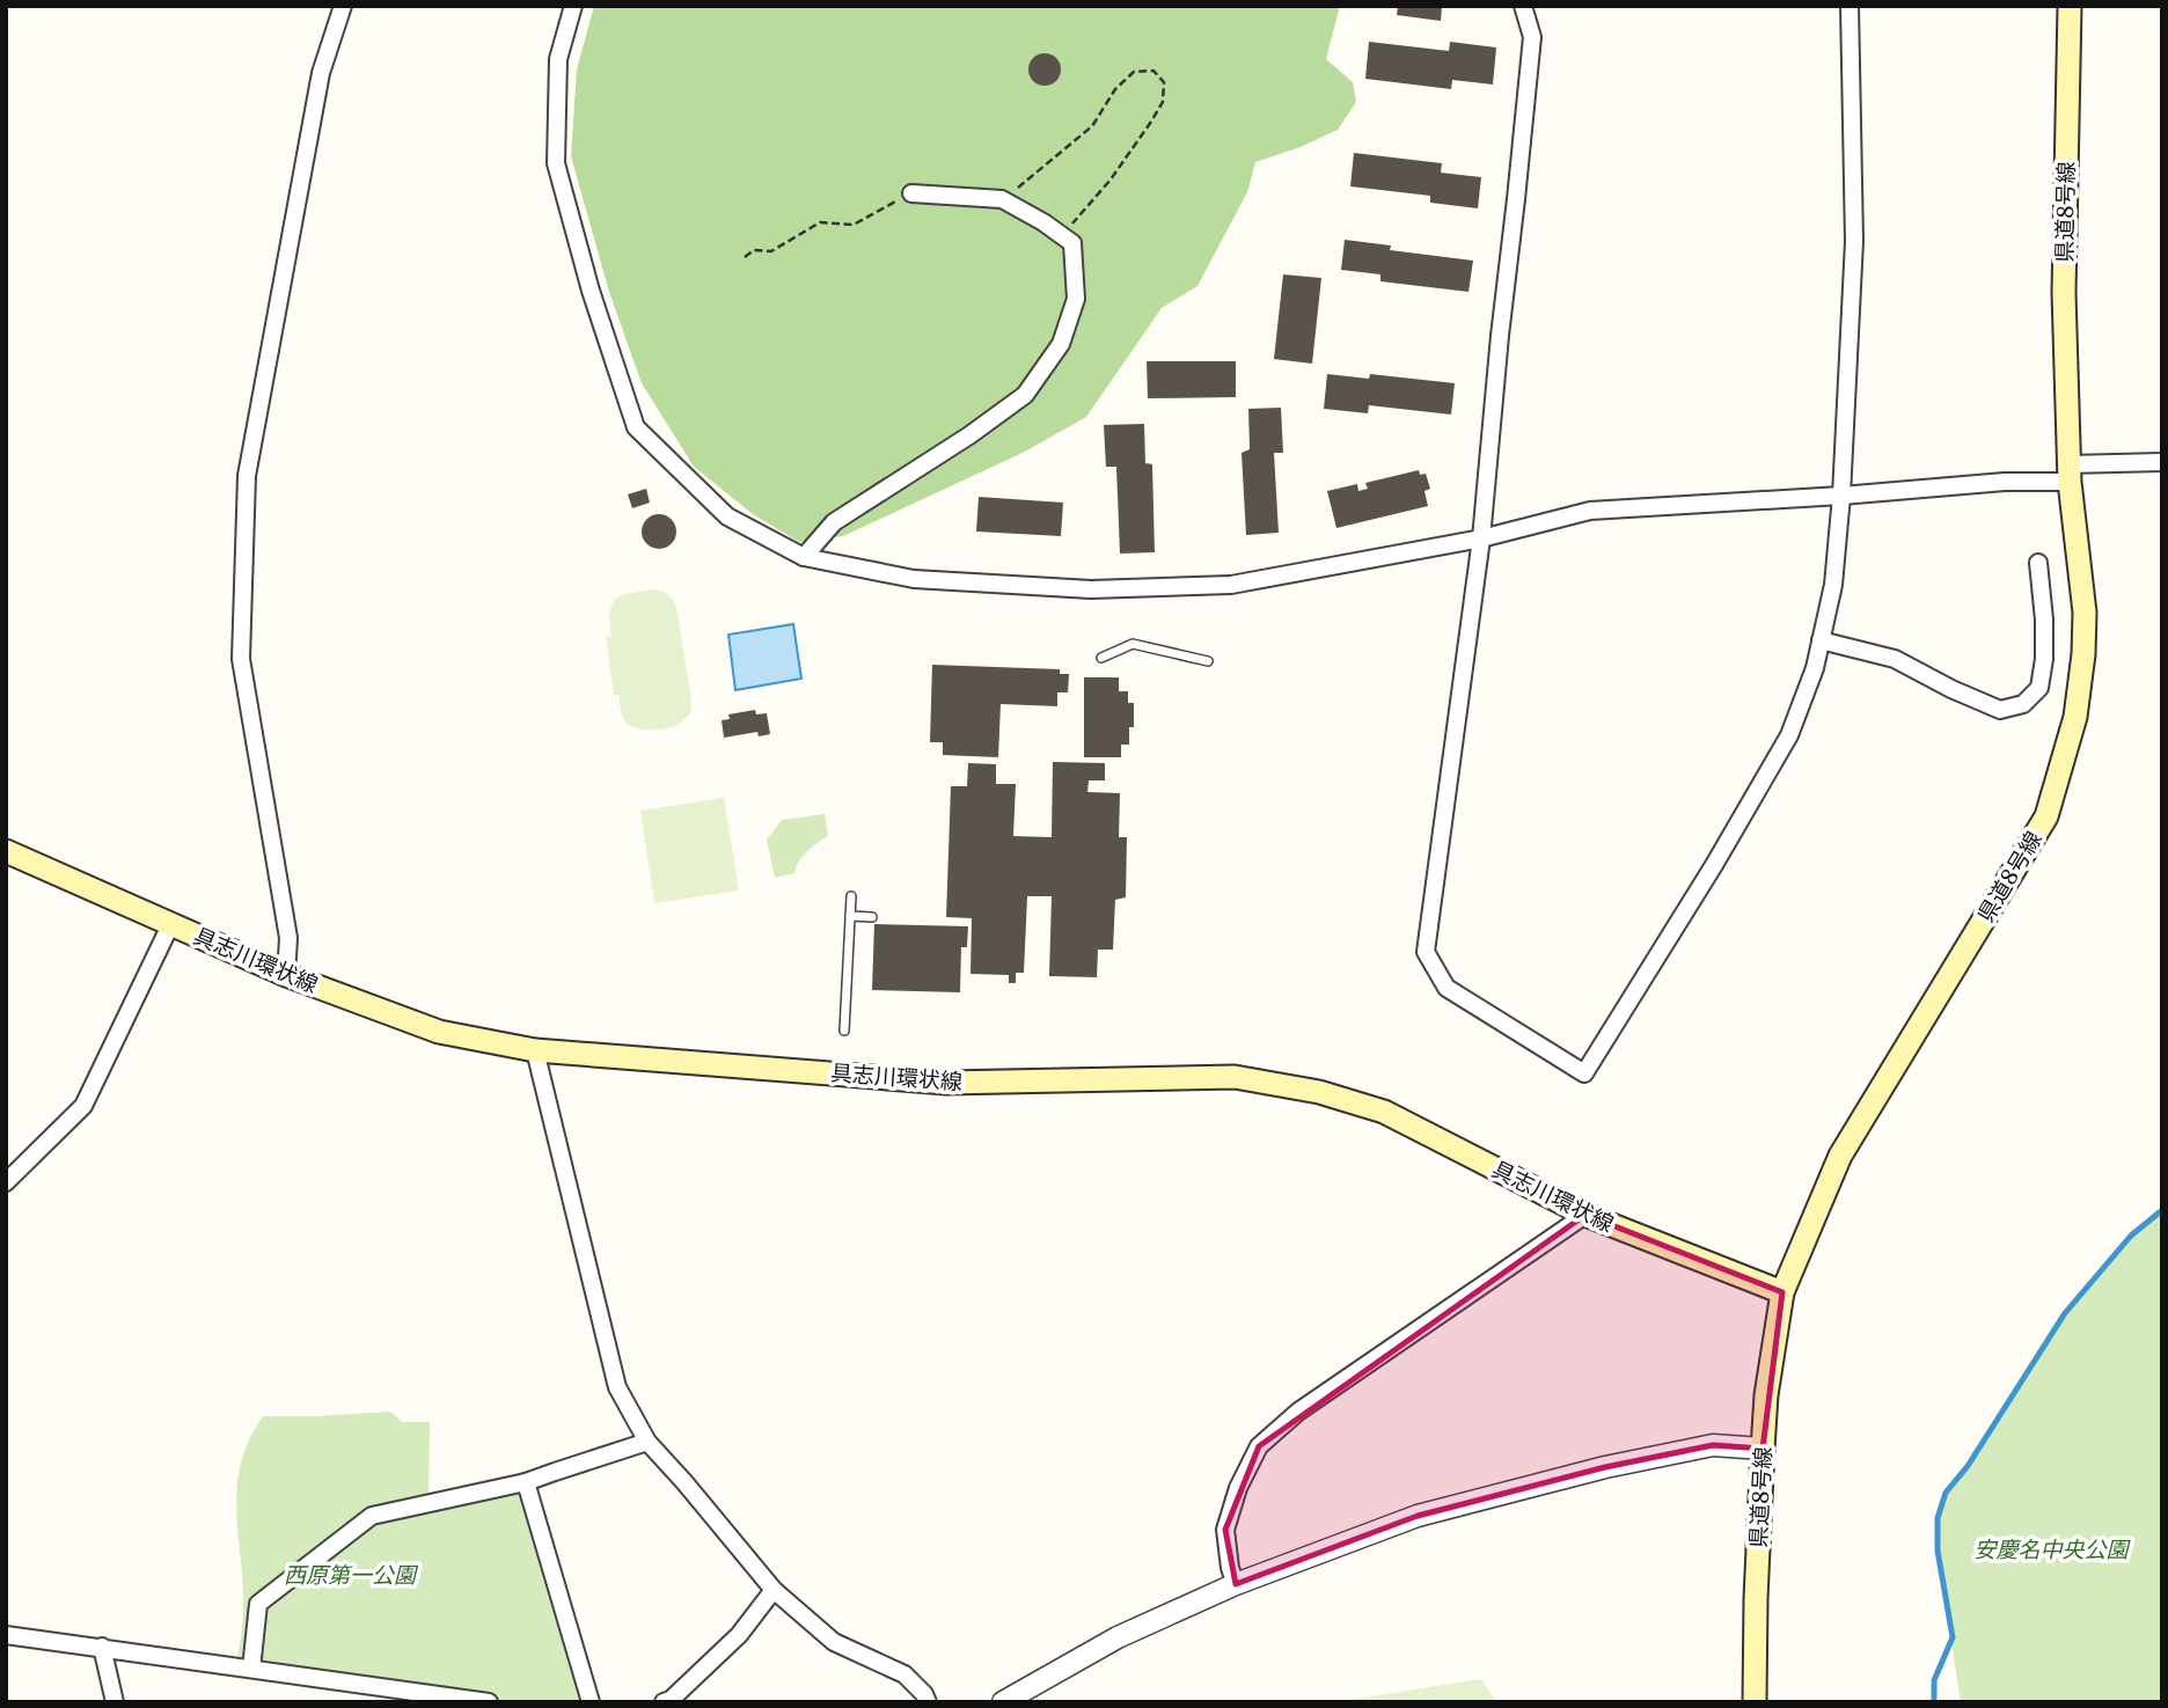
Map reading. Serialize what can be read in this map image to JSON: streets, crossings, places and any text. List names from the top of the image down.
{
  "streets": {
    "main road": ["県道8号線", "具志川環状線"]
  },
  "crossings": [
    ["県道8号線", "具志川環状線"]
  ],
  "parks": ["安慶名中央公園", "西原第一公園"]
}
